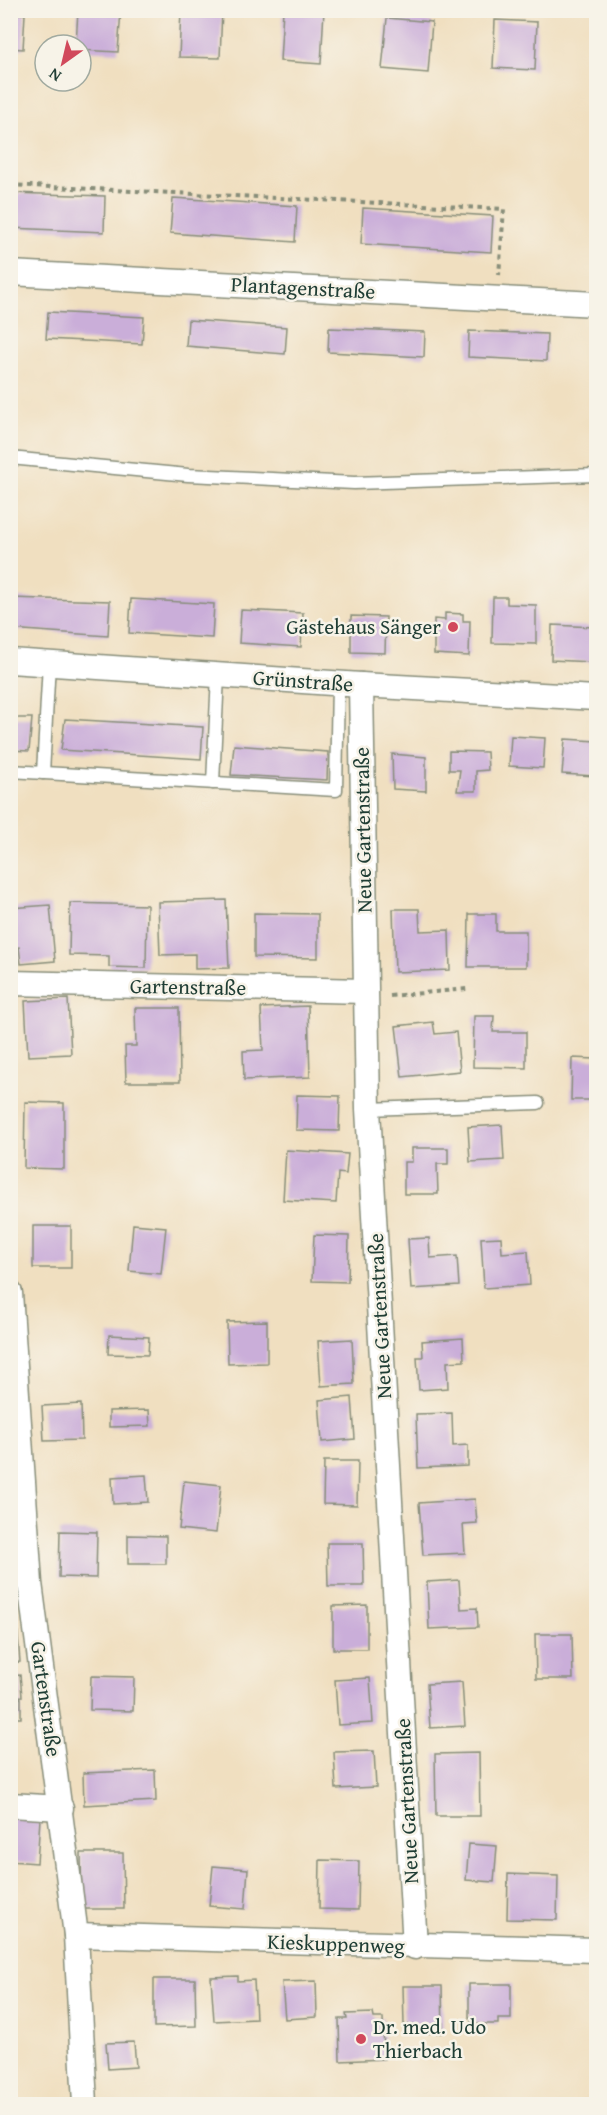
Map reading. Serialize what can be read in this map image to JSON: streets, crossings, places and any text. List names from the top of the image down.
{
  "streets": {
    "street": [
      "Plantagenstraße",
      "Grünstraße",
      "Neue Gartenstraße",
      "Gartenstraße",
      "Kieskuppenweg"
    ]
  },
  "crossings": [
    ["Grünstraße", "Neue Gartenstraße"],
    ["Neue Gartenstraße", "Gartenstraße"],
    ["Neue Gartenstraße", "Kieskuppenweg"],
    ["Gartenstraße", "Kieskuppenweg"]
  ],
  "places": ["Gästehaus Sänger", "Dr. med. Udo Thierbach"],
  "north": "bottom left"
}
